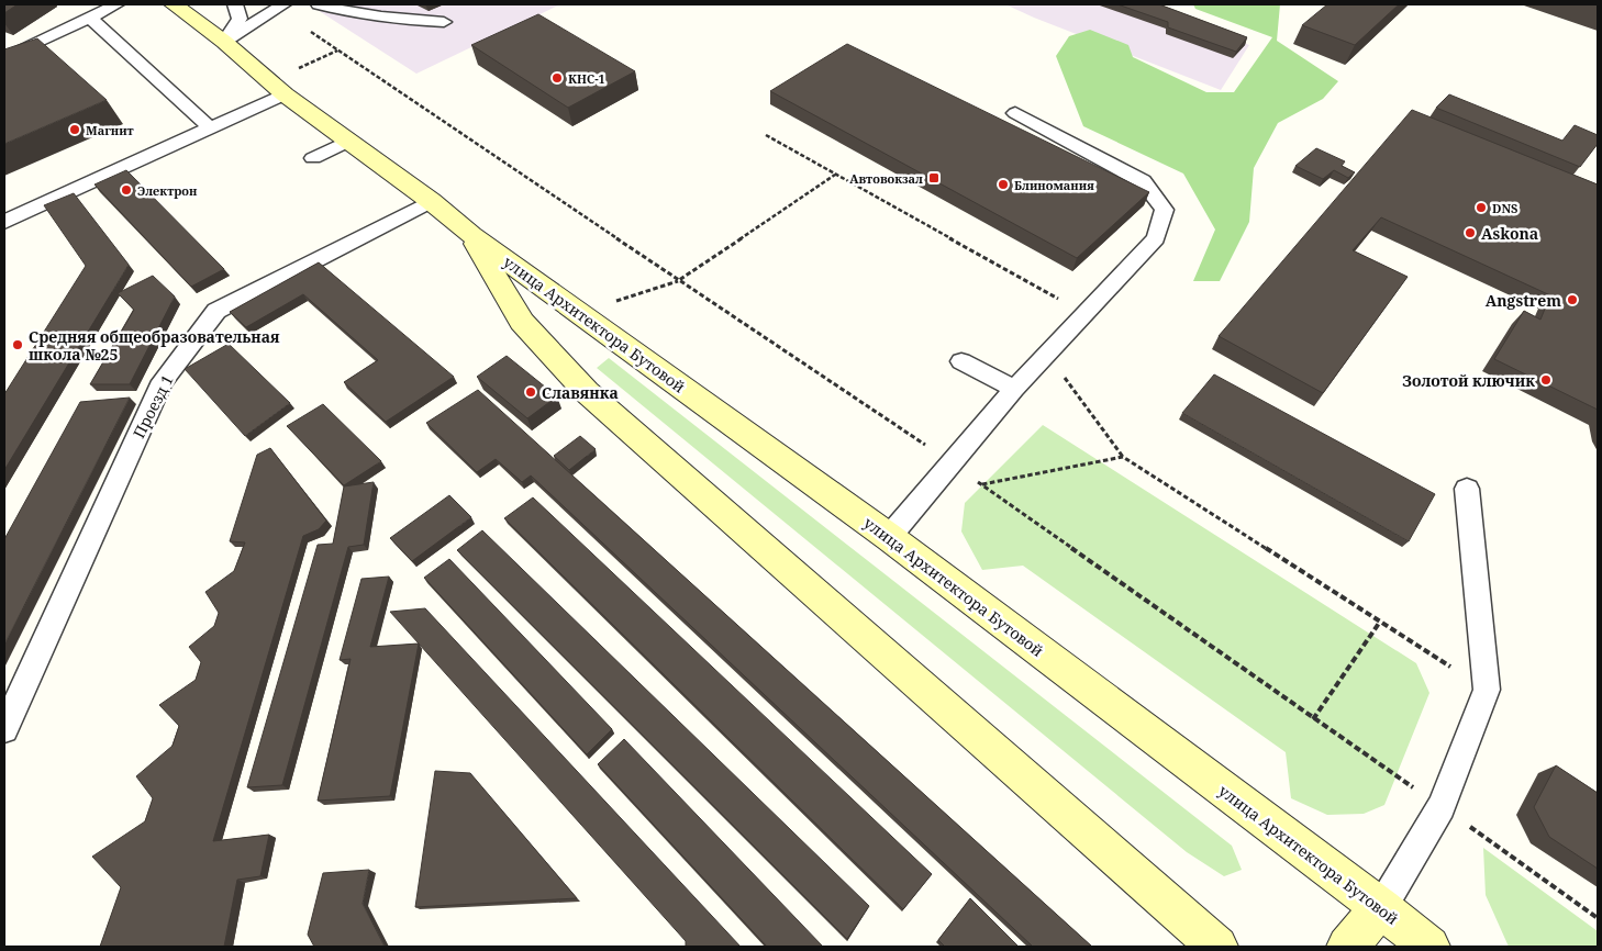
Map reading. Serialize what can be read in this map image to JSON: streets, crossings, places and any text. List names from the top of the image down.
{
  "streets": {
    "main road": ["улица Архитектора Бутовой"],
    "lane": ["Проезд 1"]
  },
  "crossings": [
    ["улица Архитектора Бутовой", "Проезд 1"]
  ],
  "places": {
    "other": [
      "КНС-1",
      "Магнит",
      "Блиномания",
      "Электрон",
      "DNS",
      "Askona",
      "Angstrem",
      "Средняя общеобразовательная школа №25",
      "Золотой ключик",
      "Славянка"
    ],
    "transit": ["Автовокзал"]
  }
}
